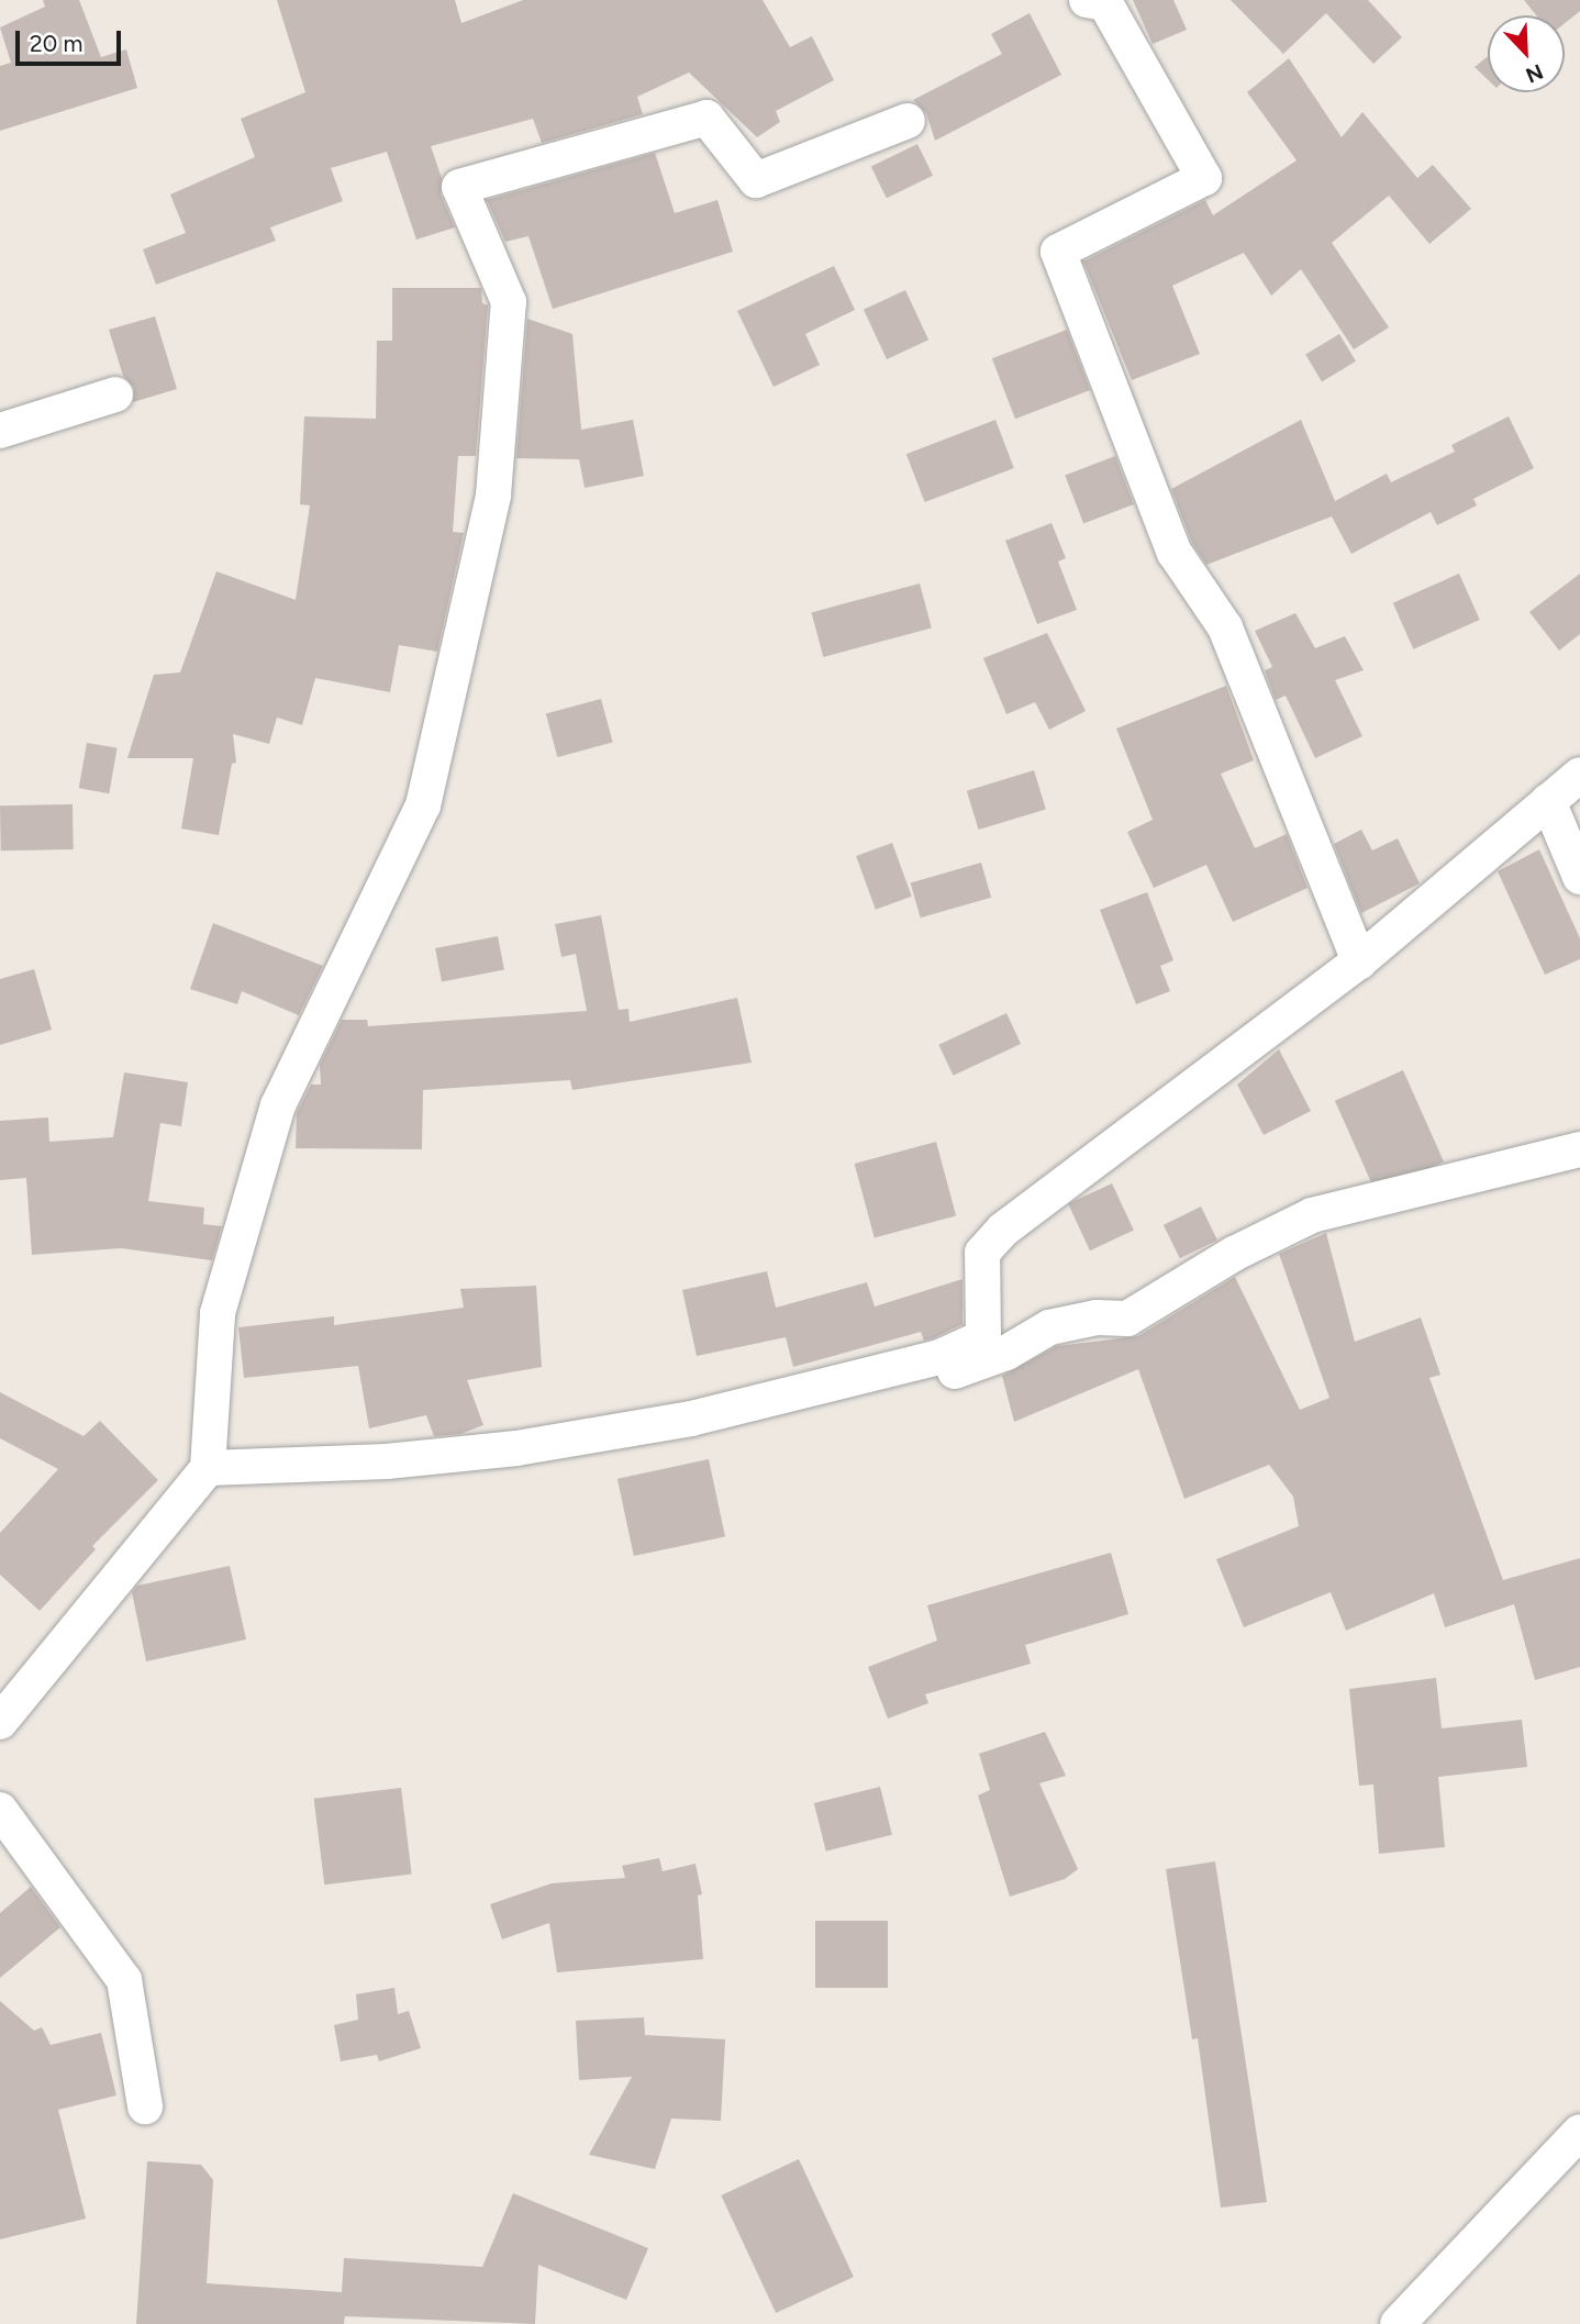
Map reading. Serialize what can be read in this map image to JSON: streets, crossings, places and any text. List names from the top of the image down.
{
  "scale_bar": "20 m",
  "north": "bottom right"
}
